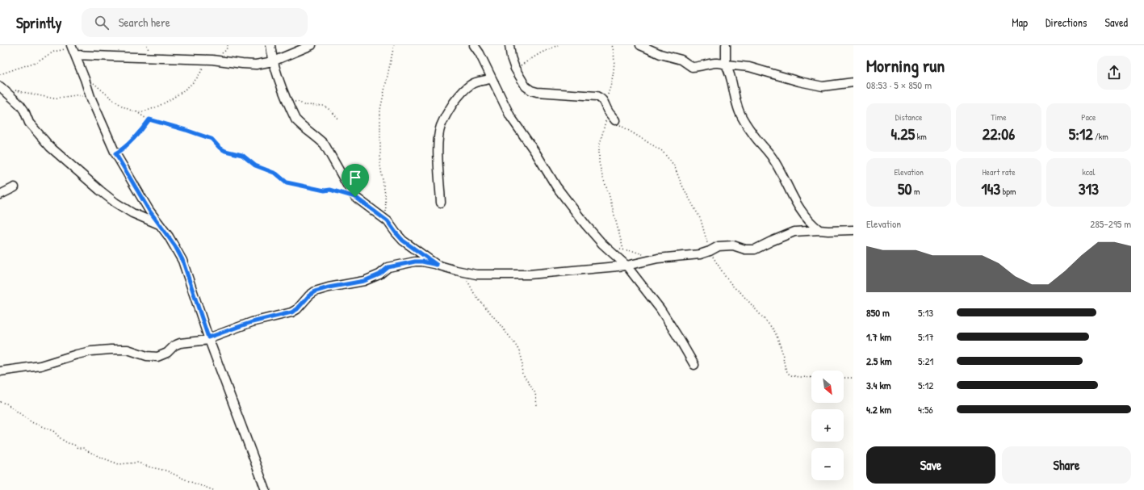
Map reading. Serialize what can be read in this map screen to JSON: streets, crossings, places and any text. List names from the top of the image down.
{
  "north": "bottom right",
  "page": {
    "header": "Sprintly",
    "search": "Search here",
    "nav": ["Map", "Directions", "Saved"],
    "heading": ["Morning run", "08:53 · 5 × 850 m"],
    "stats": [
      ["Distance", "4.25 km"],
      ["Time", "22:06"],
      ["Pace", "5:12 /km"],
      ["Elevation", "50 m"],
      ["Heart rate", "143 bpm"],
      ["kcal", "313"]
    ],
    "chart": ["Elevation", "285–295 m"],
    "list": [
      {
        "name": "850 m",
        "note": "5:13"
      },
      {
        "name": "1.7 km",
        "note": "5:17"
      },
      {
        "name": "2.5 km",
        "note": "5:21"
      },
      {
        "name": "3.4 km",
        "note": "5:12"
      },
      {
        "name": "4.2 km",
        "note": "4:56"
      }
    ],
    "map_buttons": ["+", "−"],
    "buttons": ["Save", "Share"]
  }
}
